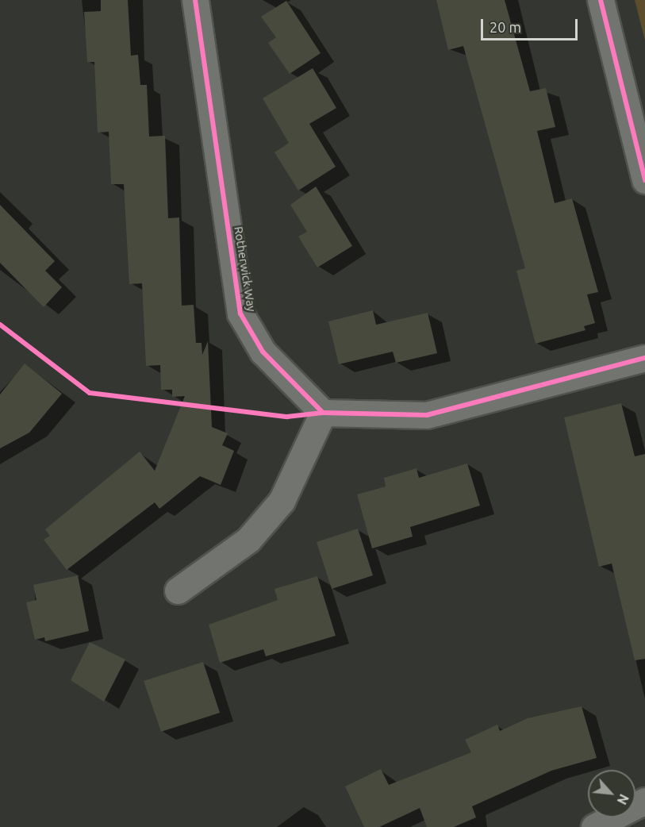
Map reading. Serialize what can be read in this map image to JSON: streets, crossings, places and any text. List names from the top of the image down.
{
  "streets": {
    "street": ["Rotherwick Way"]
  },
  "scale_bar": "20 m",
  "north": "bottom right"
}
